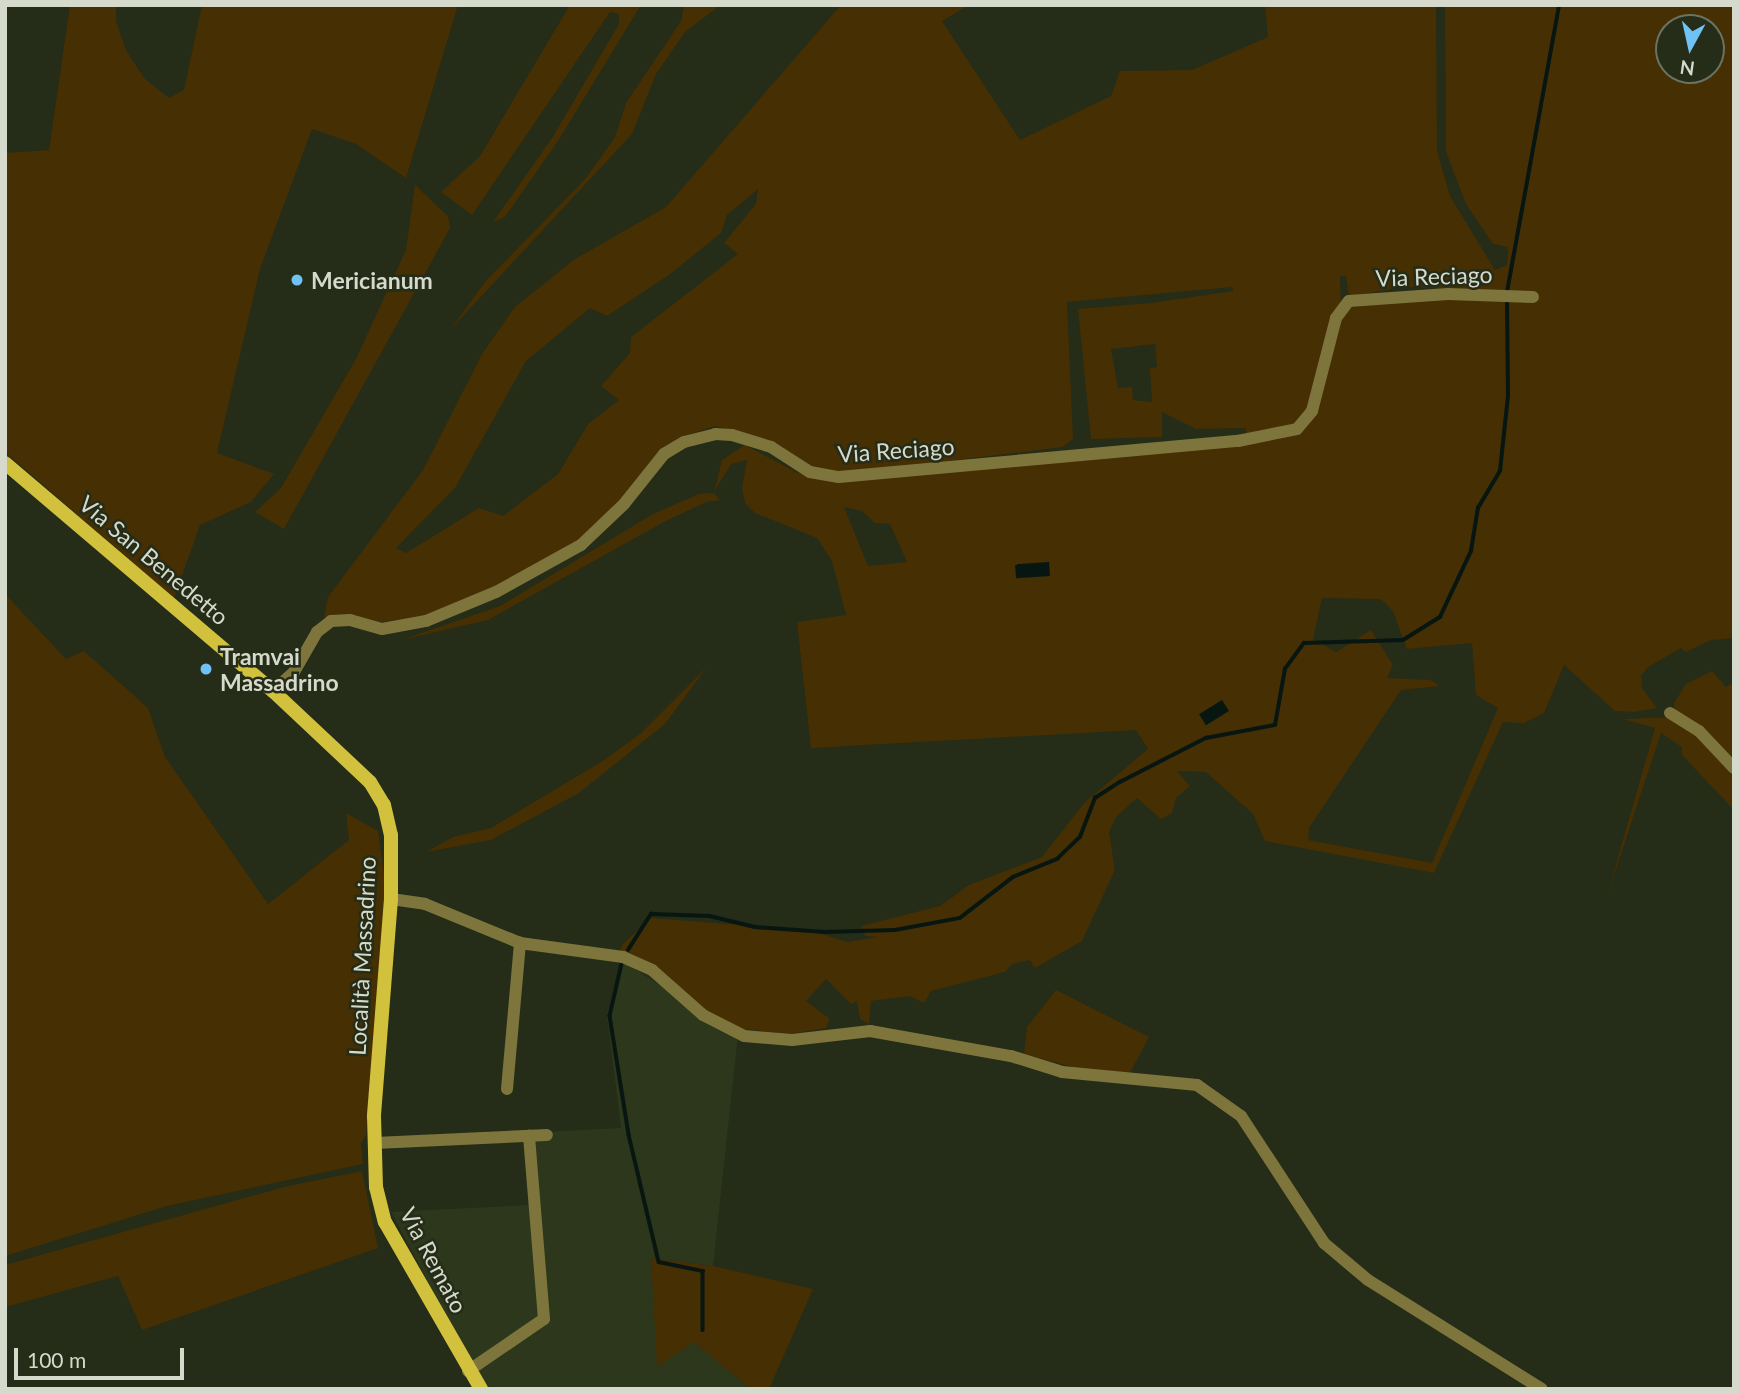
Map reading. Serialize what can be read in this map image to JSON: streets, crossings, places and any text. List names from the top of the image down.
{
  "streets": {
    "main road": ["Via San Benedetto", "Località Massadrino", "Via Remato"],
    "street": ["Via Reciago"]
  },
  "crossings": [
    ["Via Reciago", "Via San Benedetto"],
    ["Via Reciago", "Località Massadrino"],
    ["Via San Benedetto", "Località Massadrino"],
    ["Località Massadrino", "Via Remato"]
  ],
  "places": ["Mericianum", "Tramvai Massadrino"],
  "scale_bar": "100 m",
  "north": "bottom"
}
